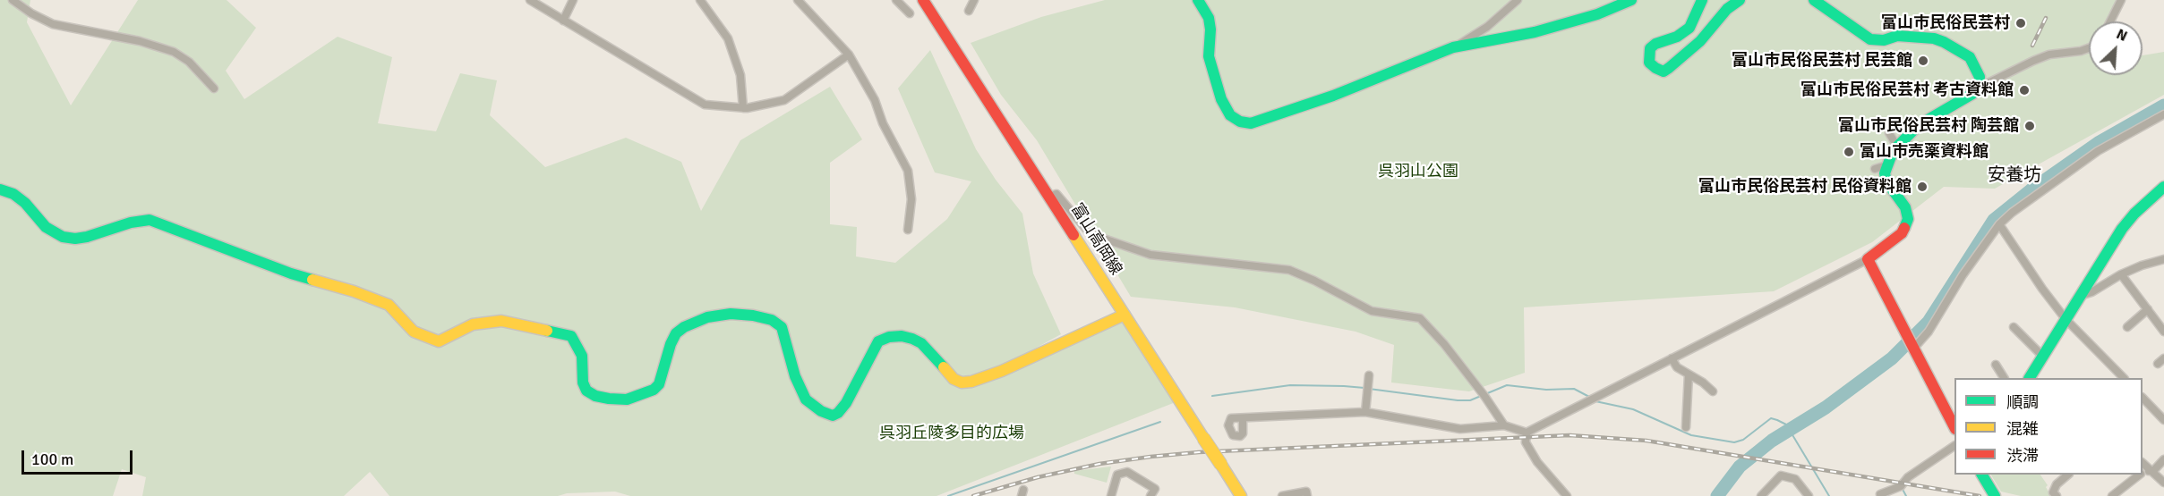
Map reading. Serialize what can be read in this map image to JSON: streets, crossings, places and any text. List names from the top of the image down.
{
  "streets": {
    "street": ["富山高岡線"]
  },
  "districts": ["安養坊"],
  "parks": ["呉羽山公園", "呉羽丘陵多目的広場"],
  "places": [
    "富山市民俗民芸村",
    "富山市民俗民芸村 民芸館",
    "富山市民俗民芸村 考古資料館",
    "富山市民俗民芸村 陶芸館",
    "富山市売薬資料館",
    "富山市民俗民芸村 民俗資料館"
  ],
  "legend": ["順調", "混雑", "渋滞"],
  "scale_bar": "100 m",
  "north": "top right"
}
